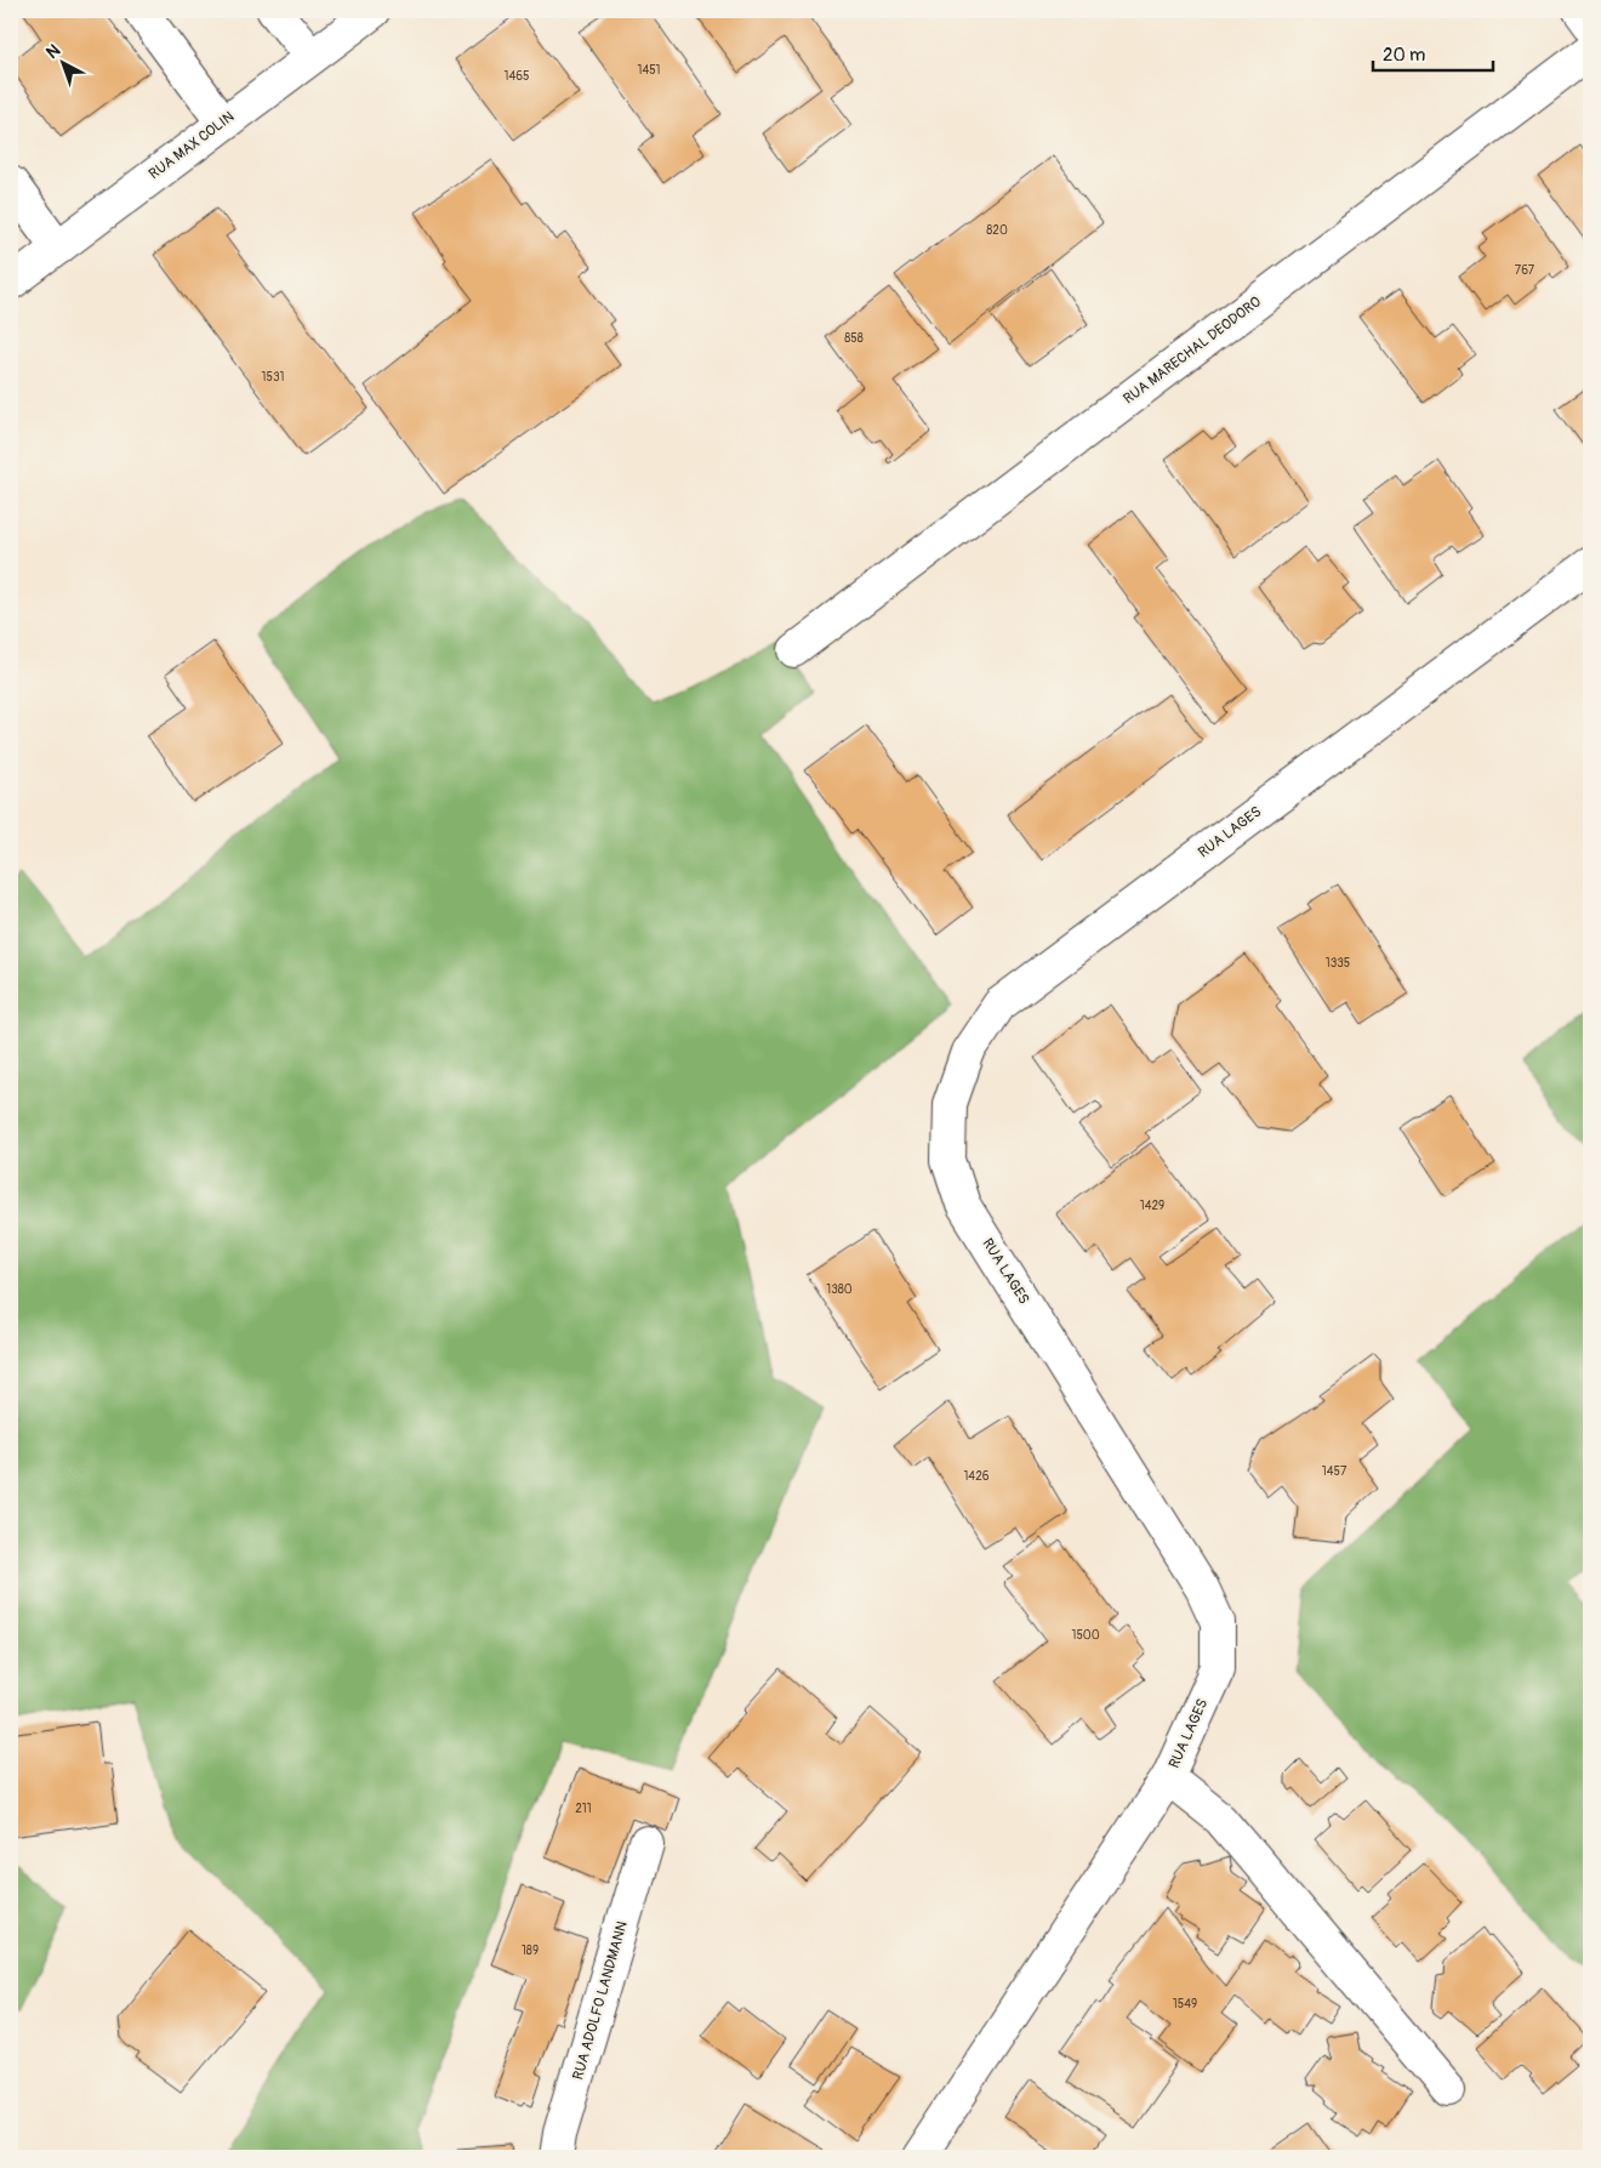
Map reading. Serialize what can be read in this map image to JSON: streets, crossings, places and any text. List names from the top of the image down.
{
  "streets": {
    "street": [
      "RUA MAX COLIN",
      "RUA MARECHAL DEODORO",
      "RUA LAGES",
      "RUA ADOLFO LANDMANN"
    ]
  },
  "house_numbers": [
    "1451",
    "1465",
    "820",
    "767",
    "858",
    "1531",
    "1335",
    "1429",
    "1380",
    "1457",
    "1426",
    "1500",
    "211",
    "189",
    "1549"
  ],
  "scale_bar": "20 m",
  "north": "top left"
}
